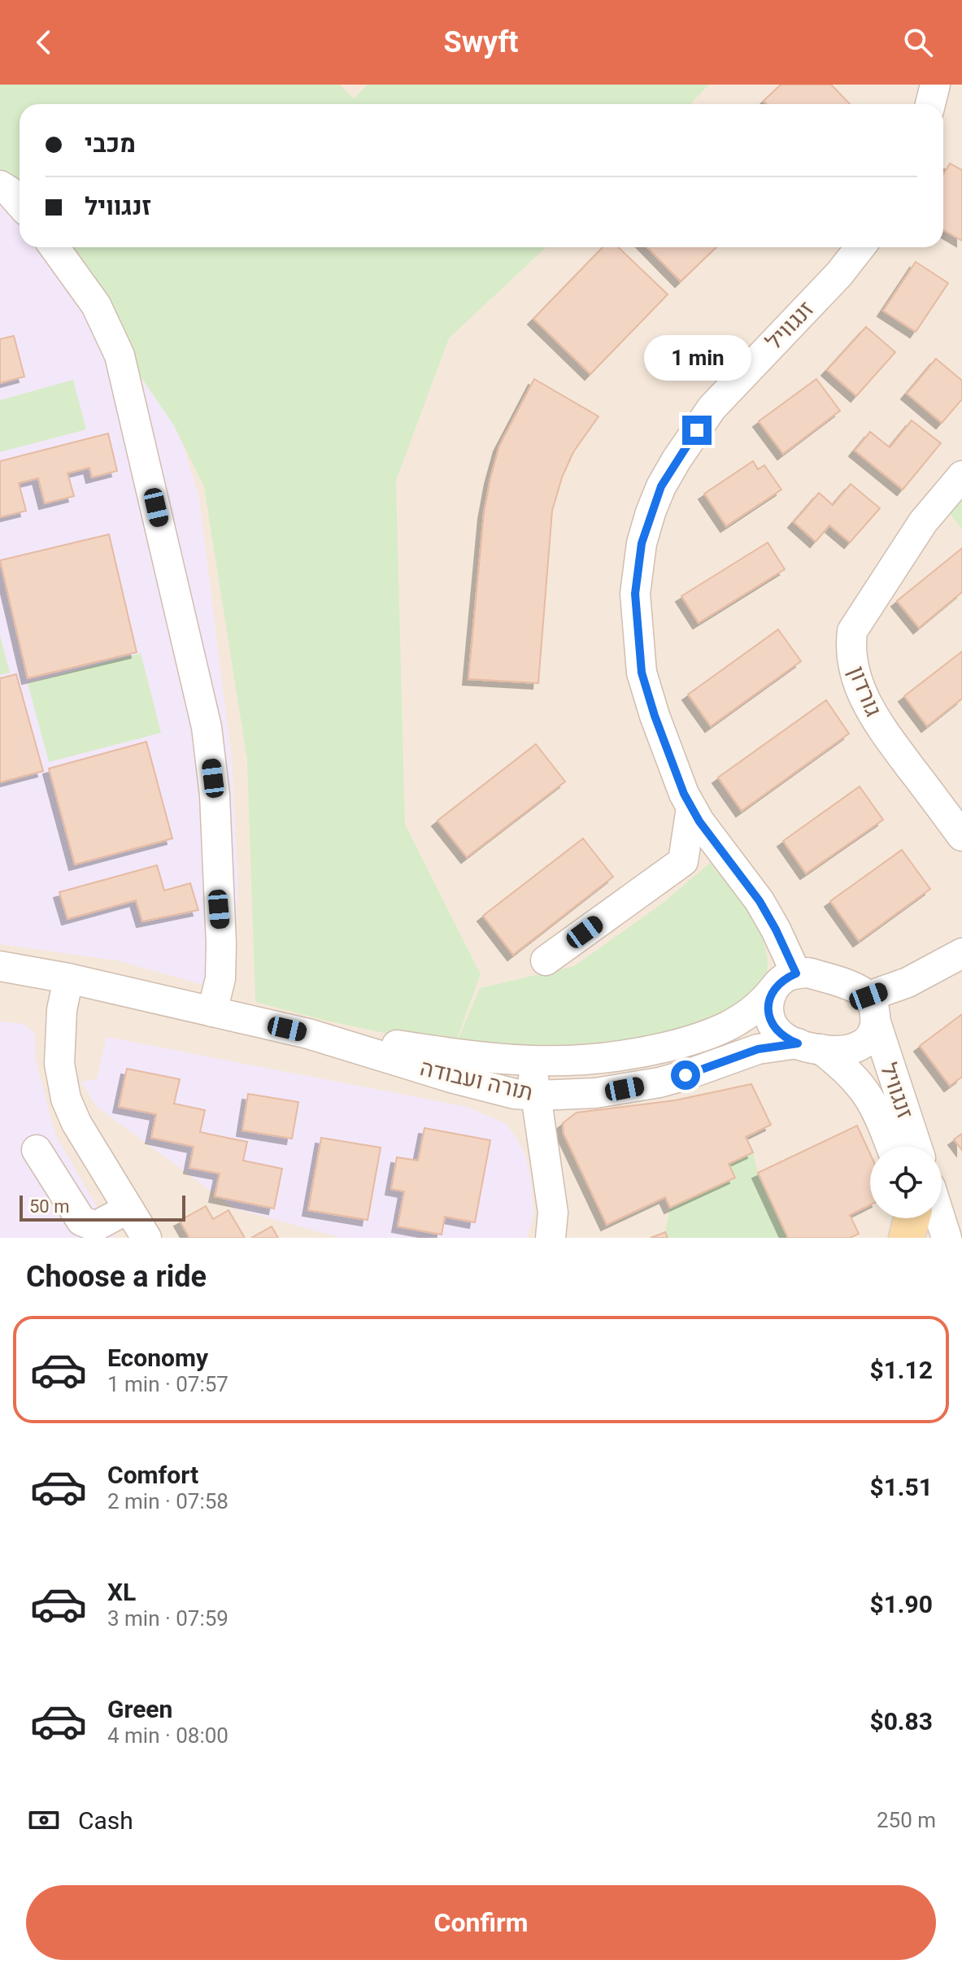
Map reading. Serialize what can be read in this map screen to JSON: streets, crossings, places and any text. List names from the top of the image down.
{
  "streets": {
    "street": ["זנגוויל", "גורדון", "תורה ועבודה"]
  },
  "crossings": [
    ["זנגוויל", "תורה ועבודה"]
  ],
  "scale_bar": "50 m",
  "page": {
    "header": "Swyft",
    "banner": ["מכבי", "זנגוויל"],
    "bubble": "1 min",
    "scale": "50 m",
    "heading": "Choose a ride",
    "list": [
      {
        "name": "Economy",
        "note": "1 min · 07:57",
        "value": "$1.12"
      },
      {
        "name": "Comfort",
        "note": "2 min · 07:58",
        "value": "$1.51"
      },
      {
        "name": "XL",
        "note": "3 min · 07:59",
        "value": "$1.90"
      },
      {
        "name": "Green",
        "note": "4 min · 08:00",
        "value": "$0.83"
      }
    ],
    "pay": ["Cash", "250 m"],
    "buttons": "Confirm"
  }
}
